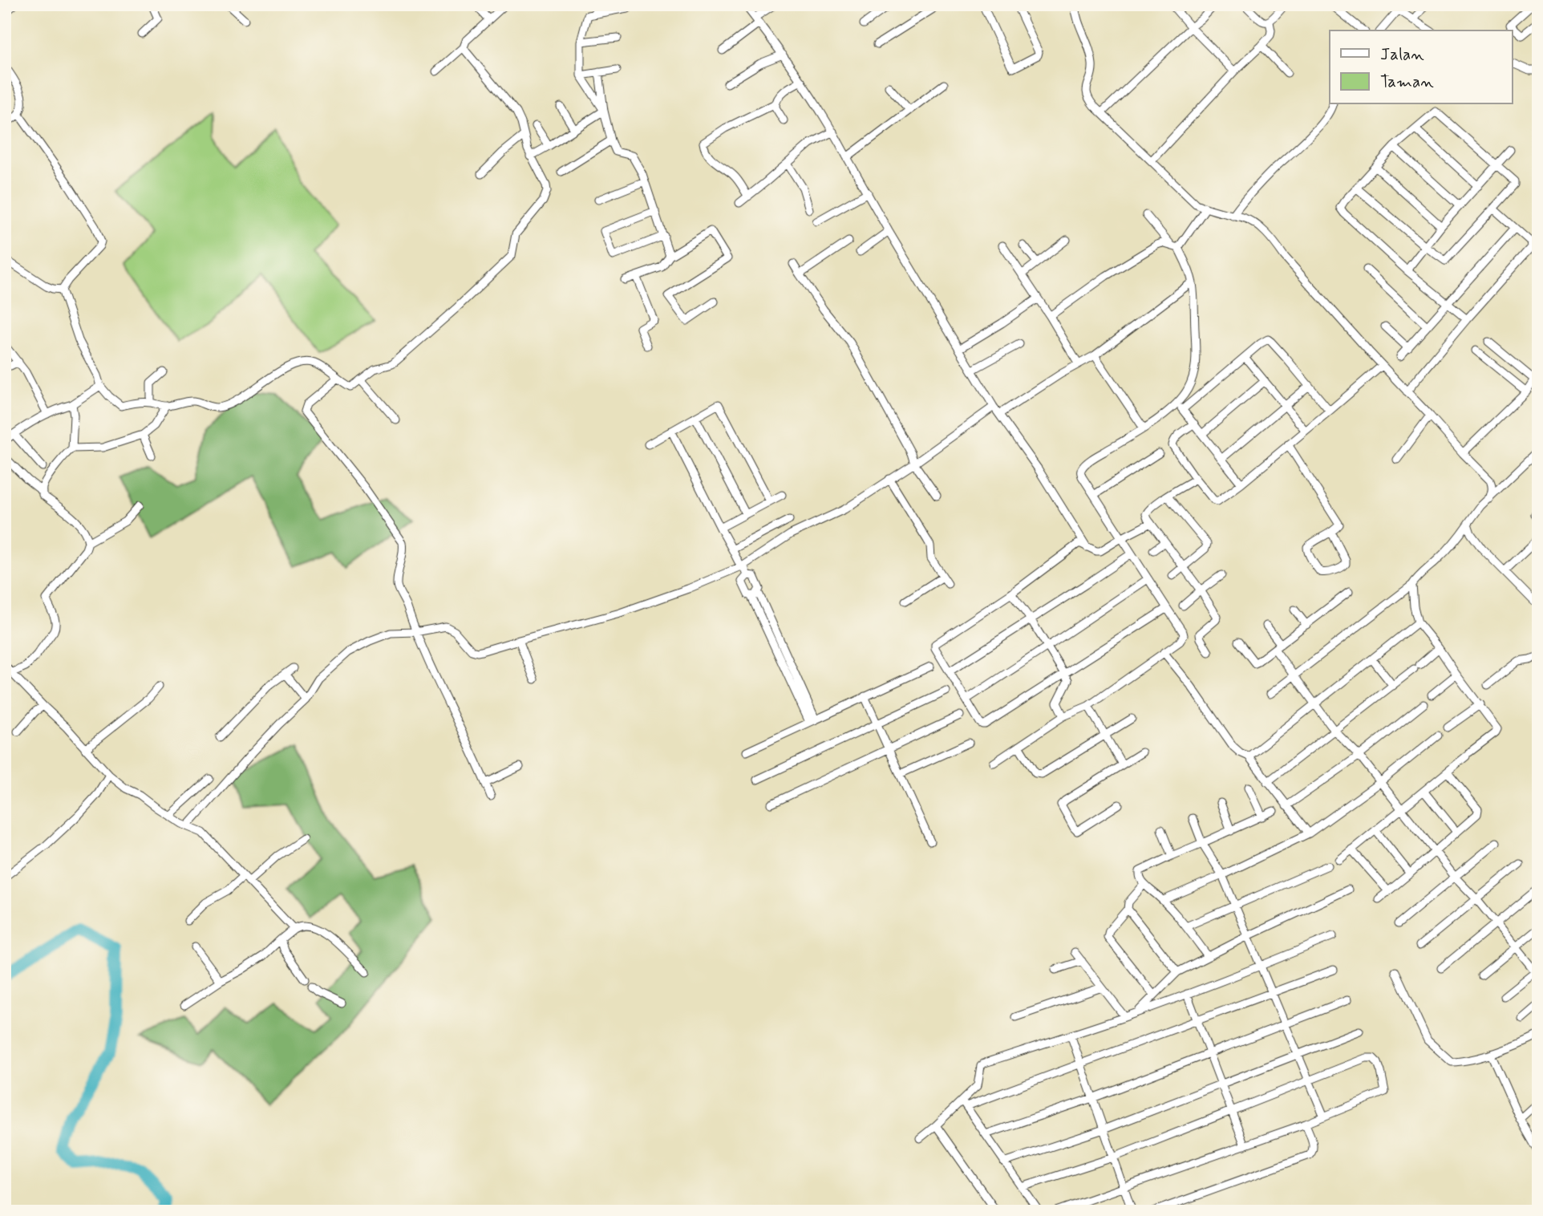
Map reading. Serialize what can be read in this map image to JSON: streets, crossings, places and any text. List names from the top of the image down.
{
  "legend": ["Jalan", "Taman"]
}
